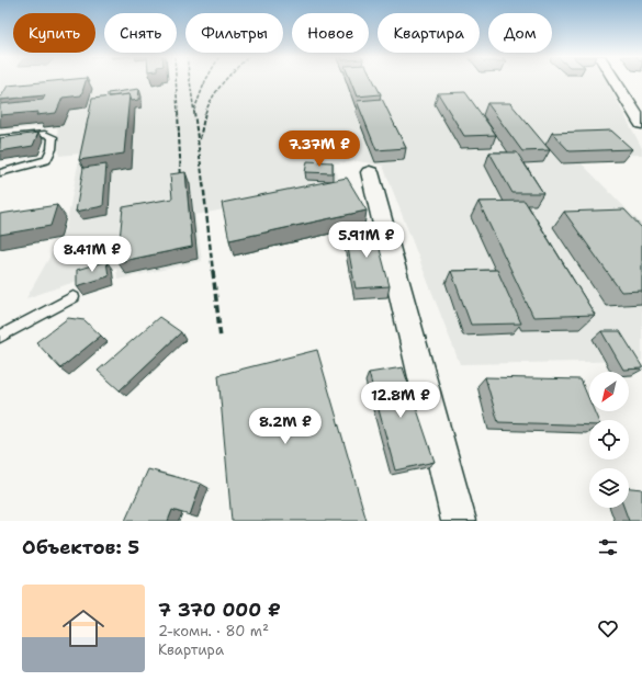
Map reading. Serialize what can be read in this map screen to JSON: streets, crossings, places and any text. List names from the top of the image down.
{
  "north": "bottom left",
  "page": {
    "chip": [
      "Купить",
      "Снять",
      "Фильтры",
      "Новое",
      "Квартира",
      "Дом"
    ],
    "price": [
      "7.37M ₽",
      "5.91M ₽",
      "8.41M ₽",
      "12.8M ₽",
      "8.2M ₽"
    ],
    "heading": "Объектов: 5",
    "list": [
      {
        "name": "7 370 000 ₽",
        "note": "2-комн. · 80 m² · Квартира"
      }
    ]
  }
}
